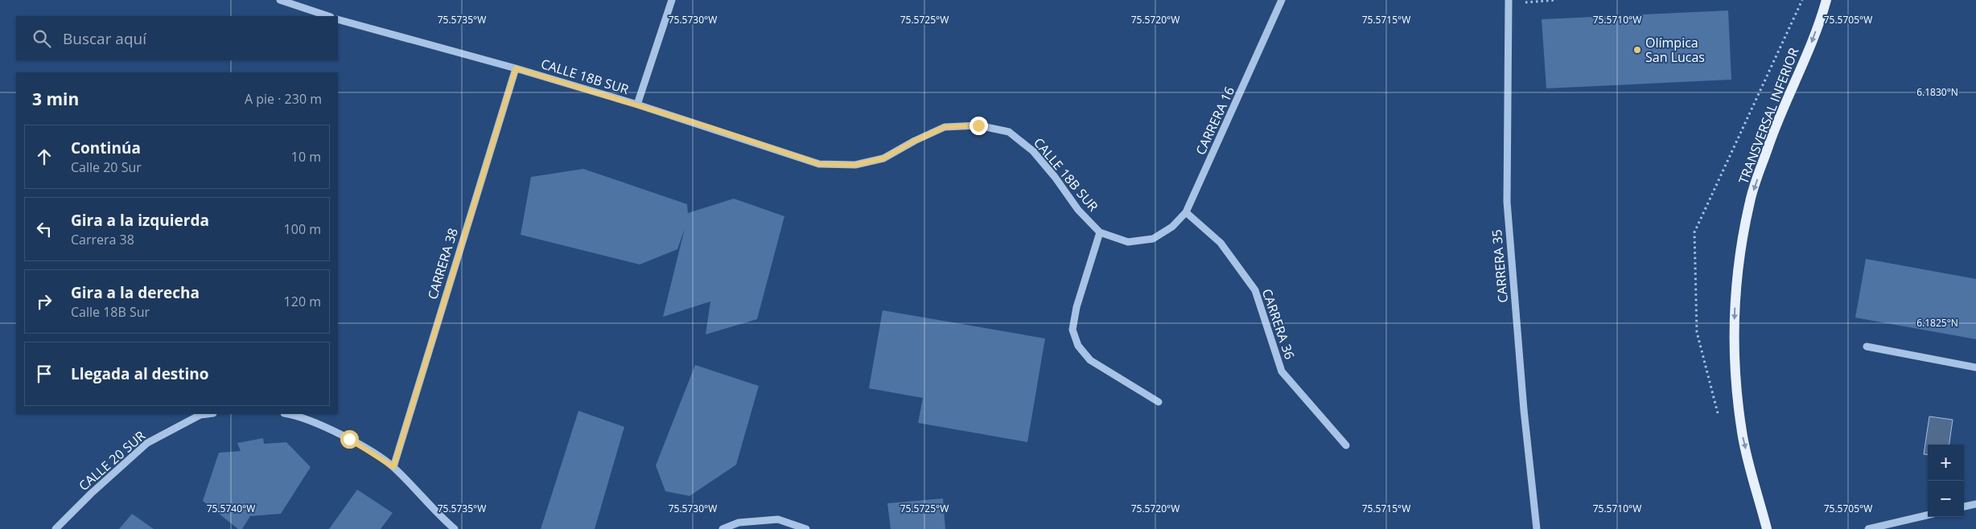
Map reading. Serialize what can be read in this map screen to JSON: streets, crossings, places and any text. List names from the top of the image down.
{
  "streets": {
    "main road": ["TRANSVERSAL INFERIOR"],
    "street": [
      "CALLE 18B SUR",
      "CARRERA 16",
      "CARRERA 38",
      "CARRERA 35",
      "CARRERA 36",
      "CALLE 20 SUR"
    ]
  },
  "crossings": [
    ["CALLE 18B SUR", "CARRERA 16"],
    ["CALLE 18B SUR", "CARRERA 38"],
    ["CARRERA 16", "CARRERA 36"]
  ],
  "one_way": ["TRANSVERSAL INFERIOR"],
  "places": ["Olímpica San Lucas"],
  "page": {
    "search": "Buscar aquí",
    "heading": ["3 min", "A pie · 230 m"],
    "list": [
      ["Continúa", "Calle 20 Sur", "10 m"],
      ["Gira a la izquierda", "Carrera 38", "100 m"],
      ["Gira a la derecha", "Calle 18B Sur", "120 m"],
      "Llegada al destino"
    ],
    "map_buttons": ["+", "−"]
  },
  "coordinates": [
    "75.5735°W",
    "75.5730°W",
    "75.5725°W",
    "75.5720°W",
    "75.5715°W",
    "75.5710°W",
    "75.5705°W",
    "6.1830°N",
    "6.1825°N",
    "75.5740°W"
  ]
}
